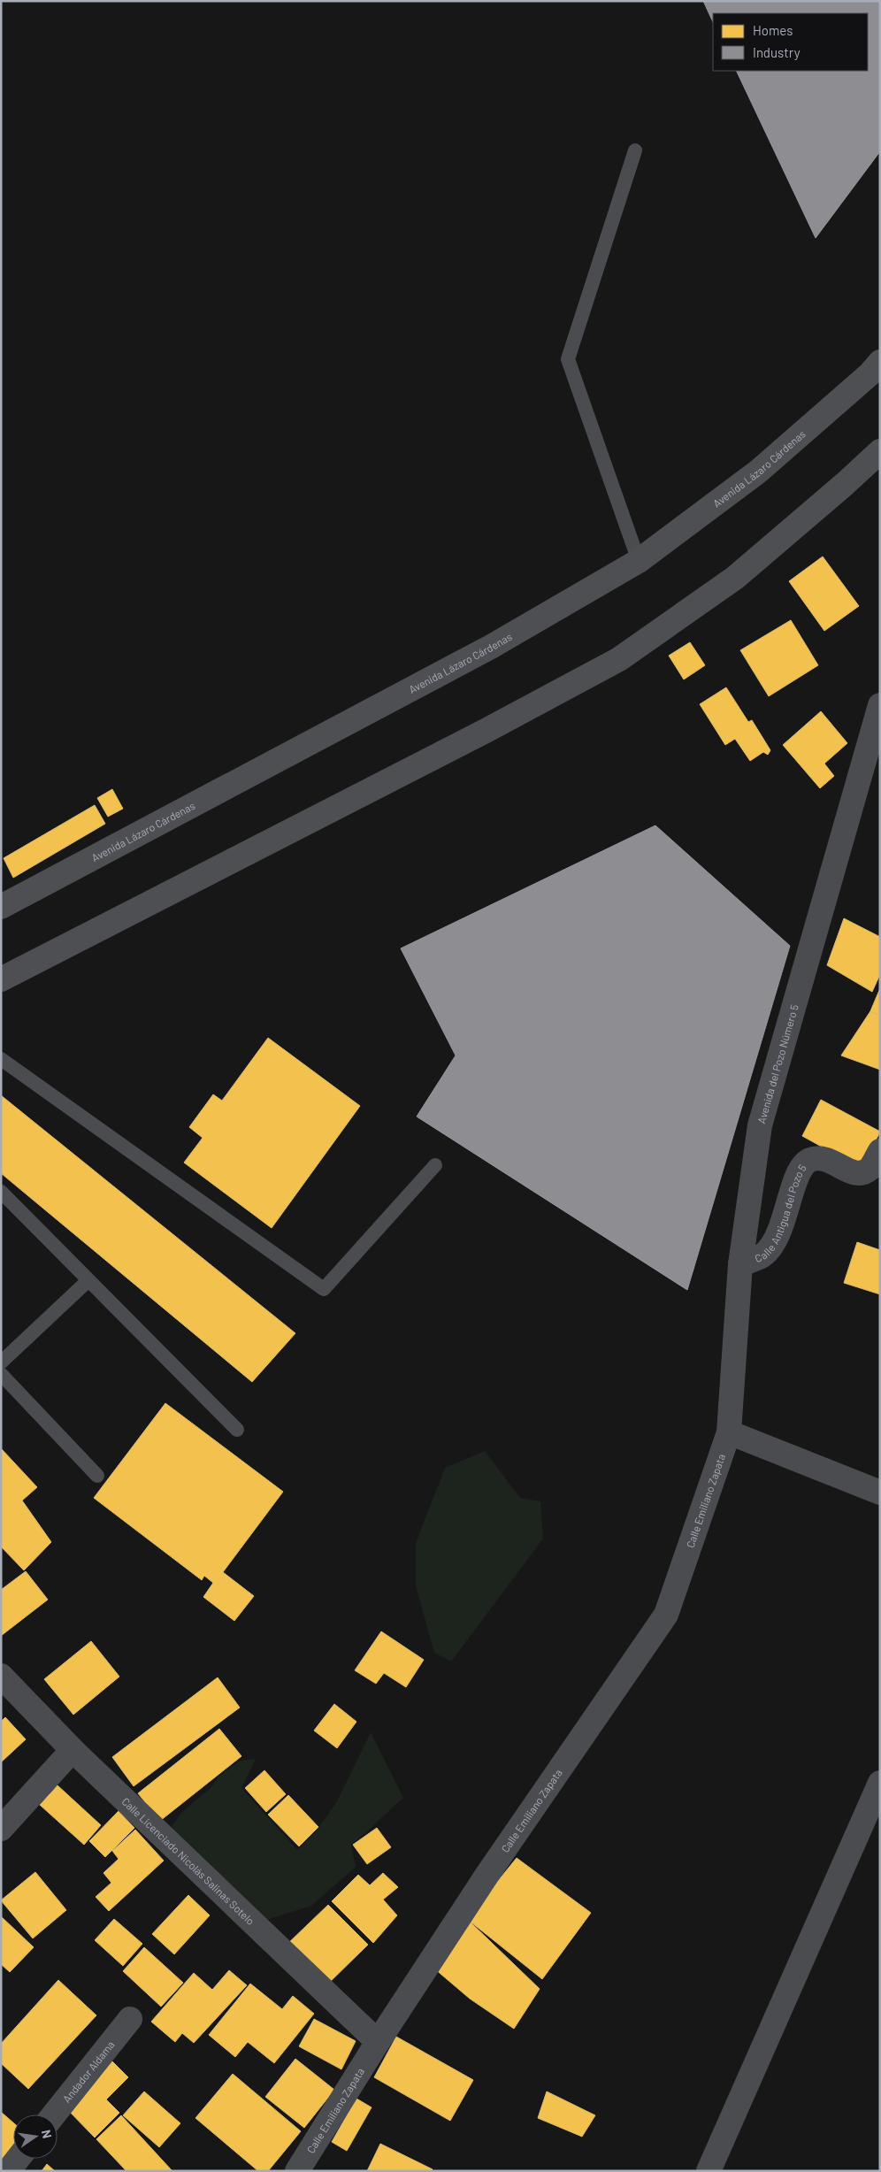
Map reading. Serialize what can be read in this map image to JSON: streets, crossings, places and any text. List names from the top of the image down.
{
  "streets": {
    "main road": ["Avenida Lázaro Cárdenas"],
    "street": [
      "Avenida del Pozo Número 5",
      "Calle Antigua del Pozo 5",
      "Calle Emiliano Zapata",
      "Calle Licenciado Nicolás Salinas Sotelo",
      "Andador Aldama"
    ]
  },
  "crossings": [
    ["Avenida del Pozo Número 5", "Calle Antigua del Pozo 5"],
    ["Avenida del Pozo Número 5", "Calle Emiliano Zapata"],
    ["Calle Emiliano Zapata", "Calle Licenciado Nicolás Salinas Sotelo"]
  ],
  "legend": ["Homes", "Industry"],
  "north": "right"
}
